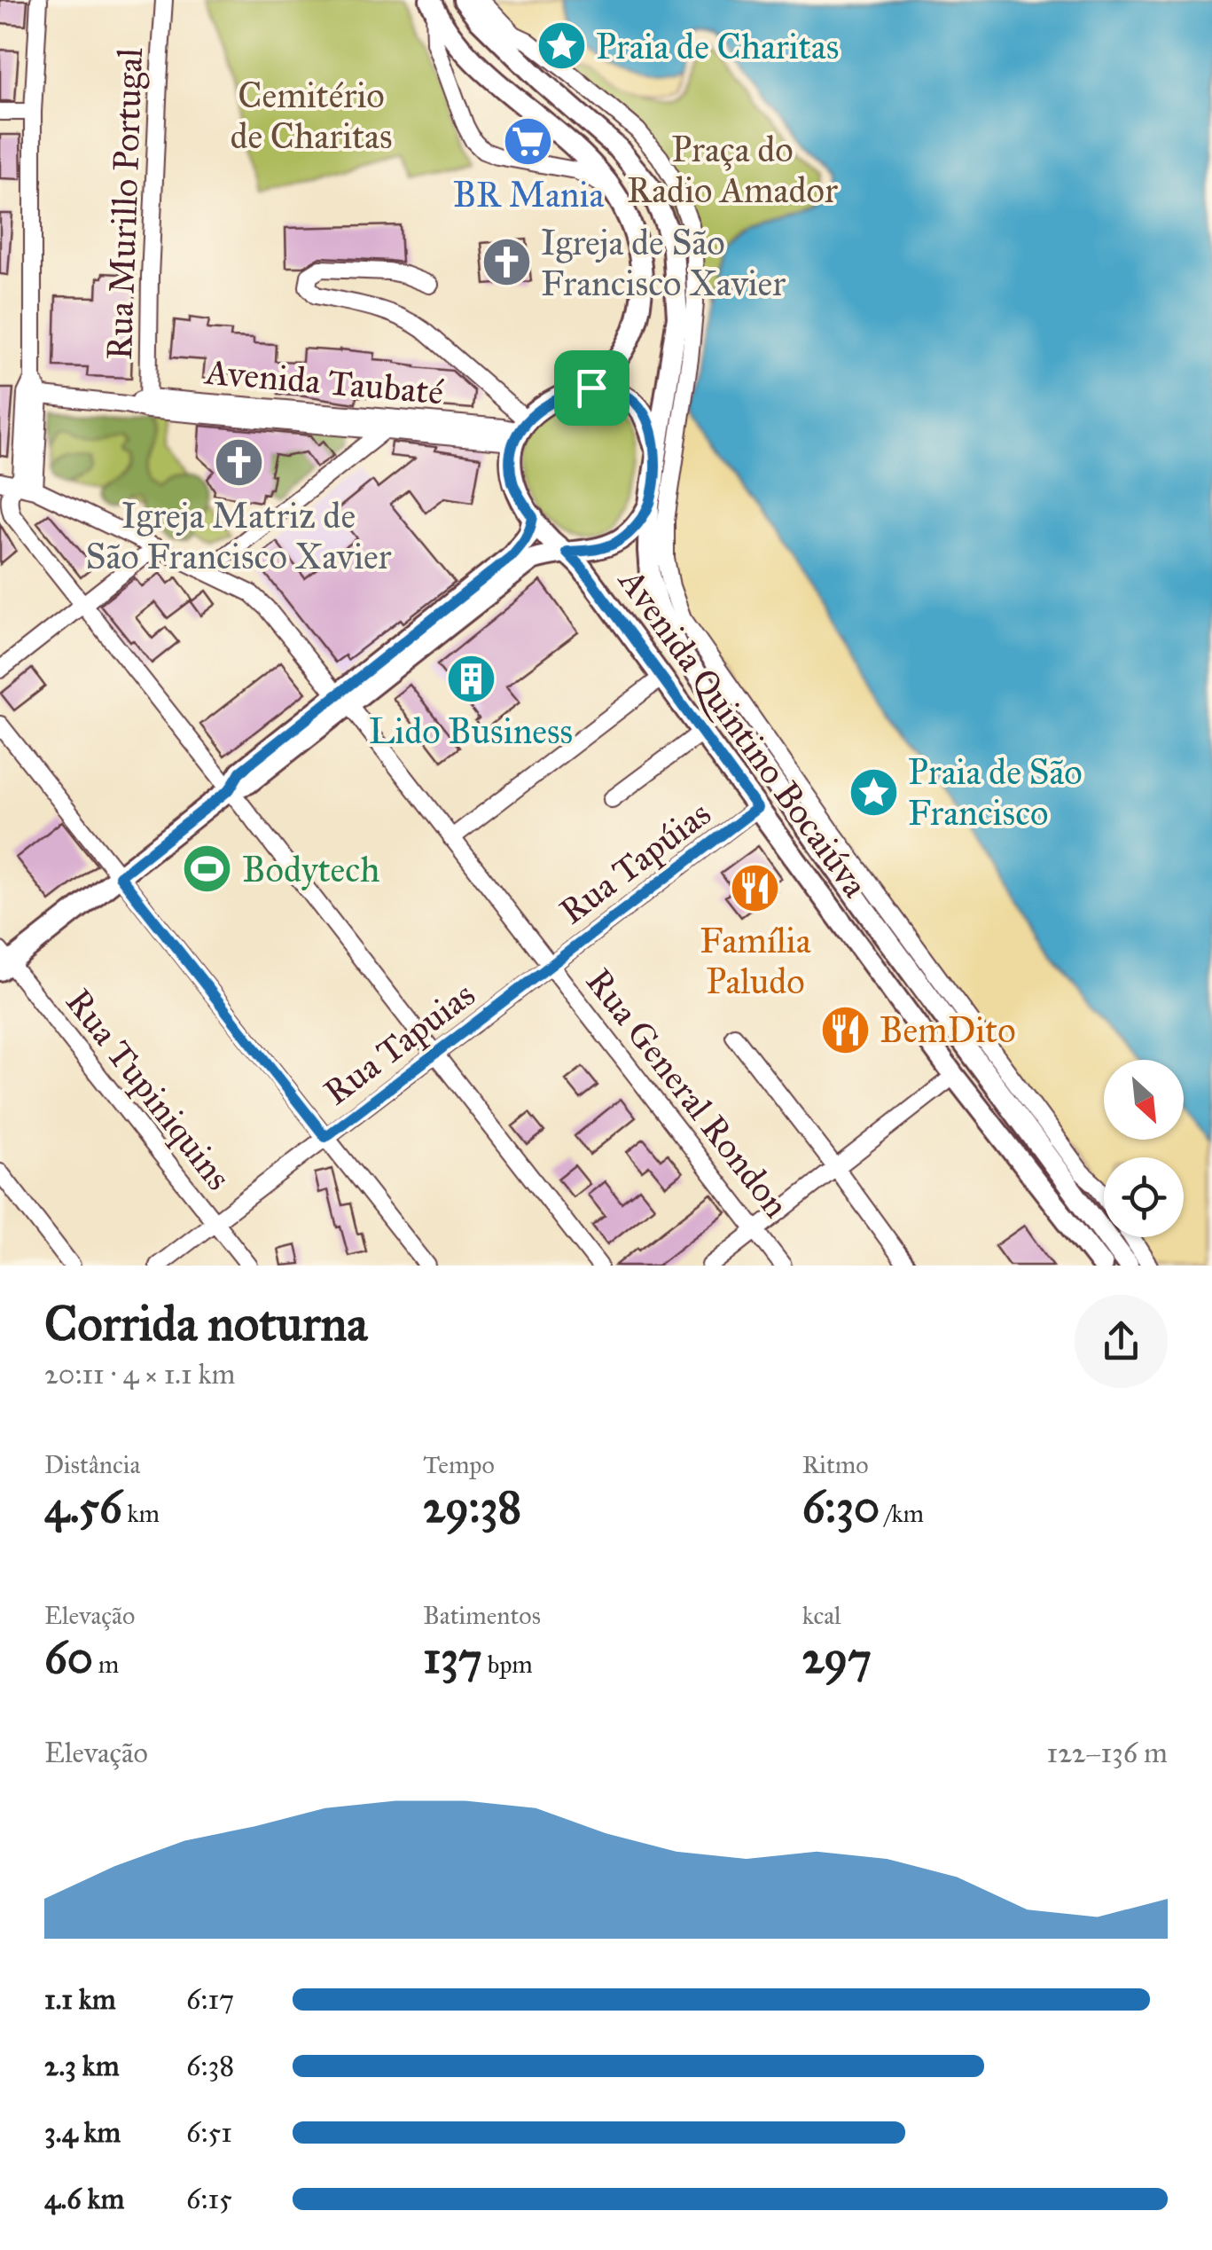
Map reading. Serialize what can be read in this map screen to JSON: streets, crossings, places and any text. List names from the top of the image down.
{
  "streets": {
    "main road": ["Avenida Quintino Bocaiúva"],
    "street": [
      "Rua Murillo Portugal",
      "Avenida Taubaté",
      "Rua Tapúias",
      "Rua Tapuias",
      "Rua Tupiniquins",
      "Rua General Rondon"
    ]
  },
  "crossings": [
    ["Rua Murillo Portugal", "Avenida Taubaté"],
    ["Avenida Taubaté", "Avenida Quintino Bocaiúva"],
    ["Avenida Quintino Bocaiúva", "Rua Tapúias"],
    ["Rua Tapúias", "Rua Tapuias"],
    ["Rua Tapúias", "Rua General Rondon"],
    ["Rua Tapuias", "Rua Tupiniquins"],
    ["Rua Tapuias", "Rua General Rondon"]
  ],
  "parks": ["Cemitério de Charitas", "Praça do Radio Amador"],
  "places": {
    "place": ["Praia de Charitas", "Praia de São Francisco"],
    "supermarket": ["BR Mania"],
    "church": ["Igreja de São Francisco Xavier", "Igreja Matriz de São Francisco Xavier"],
    "building": ["Lido Business"],
    "sports": ["Bodytech"],
    "restaurant": ["Família Paludo", "BemDito"]
  },
  "north": "bottom right",
  "page": {
    "heading": ["Corrida noturna", "20:11 · 4 × 1.1 km"],
    "stats": [
      ["Distância", "4.56 km"],
      ["Tempo", "29:38"],
      ["Ritmo", "6:30 /km"],
      ["Elevação", "60 m"],
      ["Batimentos", "137 bpm"],
      ["kcal", "297"]
    ],
    "chart": ["Elevação", "122–136 m"],
    "list": [
      {
        "name": "1.1 km",
        "note": "6:17"
      },
      {
        "name": "2.3 km",
        "note": "6:38"
      },
      {
        "name": "3.4 km",
        "note": "6:51"
      },
      {
        "name": "4.6 km",
        "note": "6:15"
      }
    ]
  }
}
